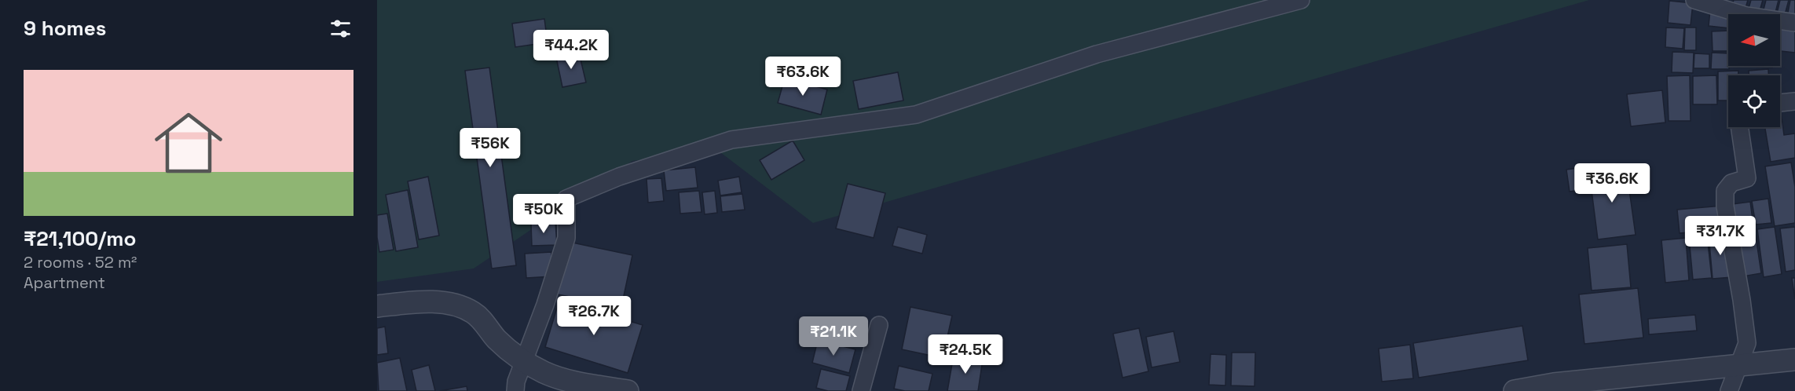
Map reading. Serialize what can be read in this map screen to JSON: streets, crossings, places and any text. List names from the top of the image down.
{
  "north": "left",
  "page": {
    "heading": "9 homes",
    "price": [
      "₹44.2K",
      "₹63.6K",
      "₹56K",
      "₹36.6K",
      "₹50K",
      "₹31.7K",
      "₹26.7K",
      "₹21.1K",
      "₹24.5K"
    ],
    "list": [
      {
        "name": "₹21,100/mo",
        "note": "2 rooms · 52 m² · Apartment"
      }
    ]
  }
}
